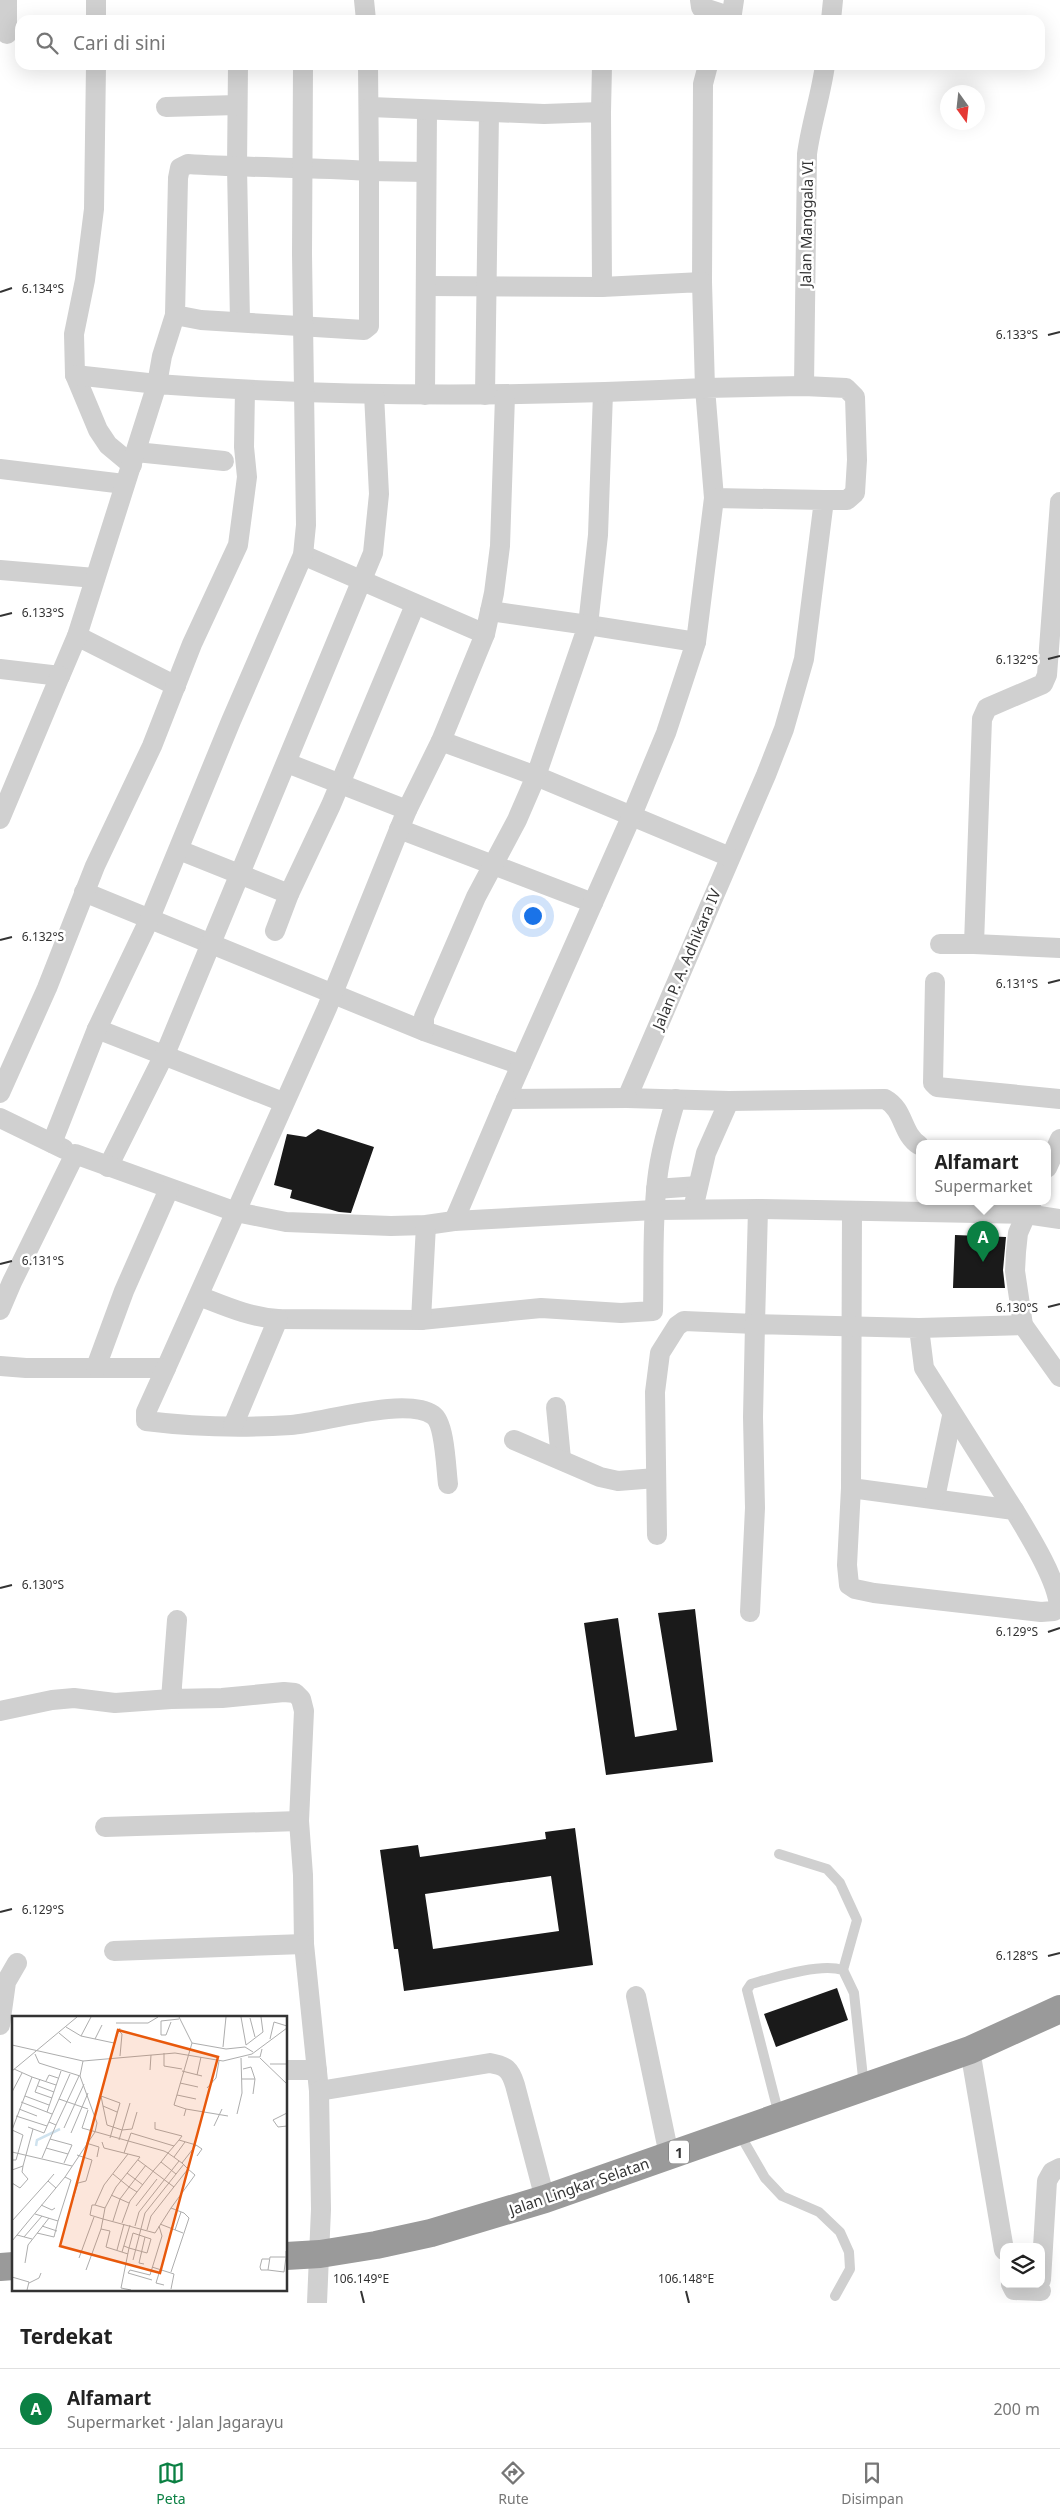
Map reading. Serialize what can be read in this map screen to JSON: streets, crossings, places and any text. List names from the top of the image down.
{
  "streets": {
    "highway": ["1", "Jalan Lingkar Selatan"],
    "street": ["Jalan Manggala VI", "Jalan P. A. Adhikara IV"]
  },
  "north": "bottom",
  "page": {
    "search": "Cari di sini",
    "popup": ["Alfamart", "Supermarket"],
    "pins": "A",
    "heading": "Terdekat",
    "list": [
      {
        "mark": "A",
        "name": "Alfamart",
        "note": "Supermarket · Jalan Jagarayu",
        "value": "200 m"
      }
    ],
    "nav": ["Peta", "Rute", "Disimpan"]
  },
  "coordinates": [
    "6.134°S",
    "6.133°S",
    "6.132°S",
    "6.131°S",
    "6.130°S",
    "6.129°S",
    "6.128°S",
    "106.149°E",
    "106.148°E"
  ]
}
